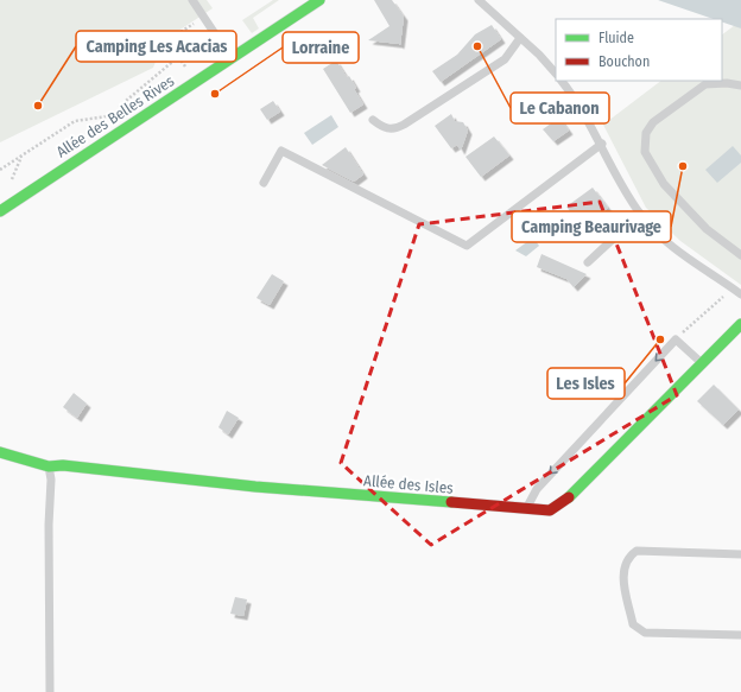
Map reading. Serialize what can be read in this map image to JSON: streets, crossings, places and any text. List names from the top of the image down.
{
  "streets": {
    "street": ["Allée des Belles Rives", "Allée des Isles"]
  },
  "places": [
    "Le Cabanon",
    "Lorraine",
    "Camping Les Acacias",
    "Camping Beaurivage",
    "Les Isles"
  ],
  "legend": ["Fluide", "Bouchon"]
}
